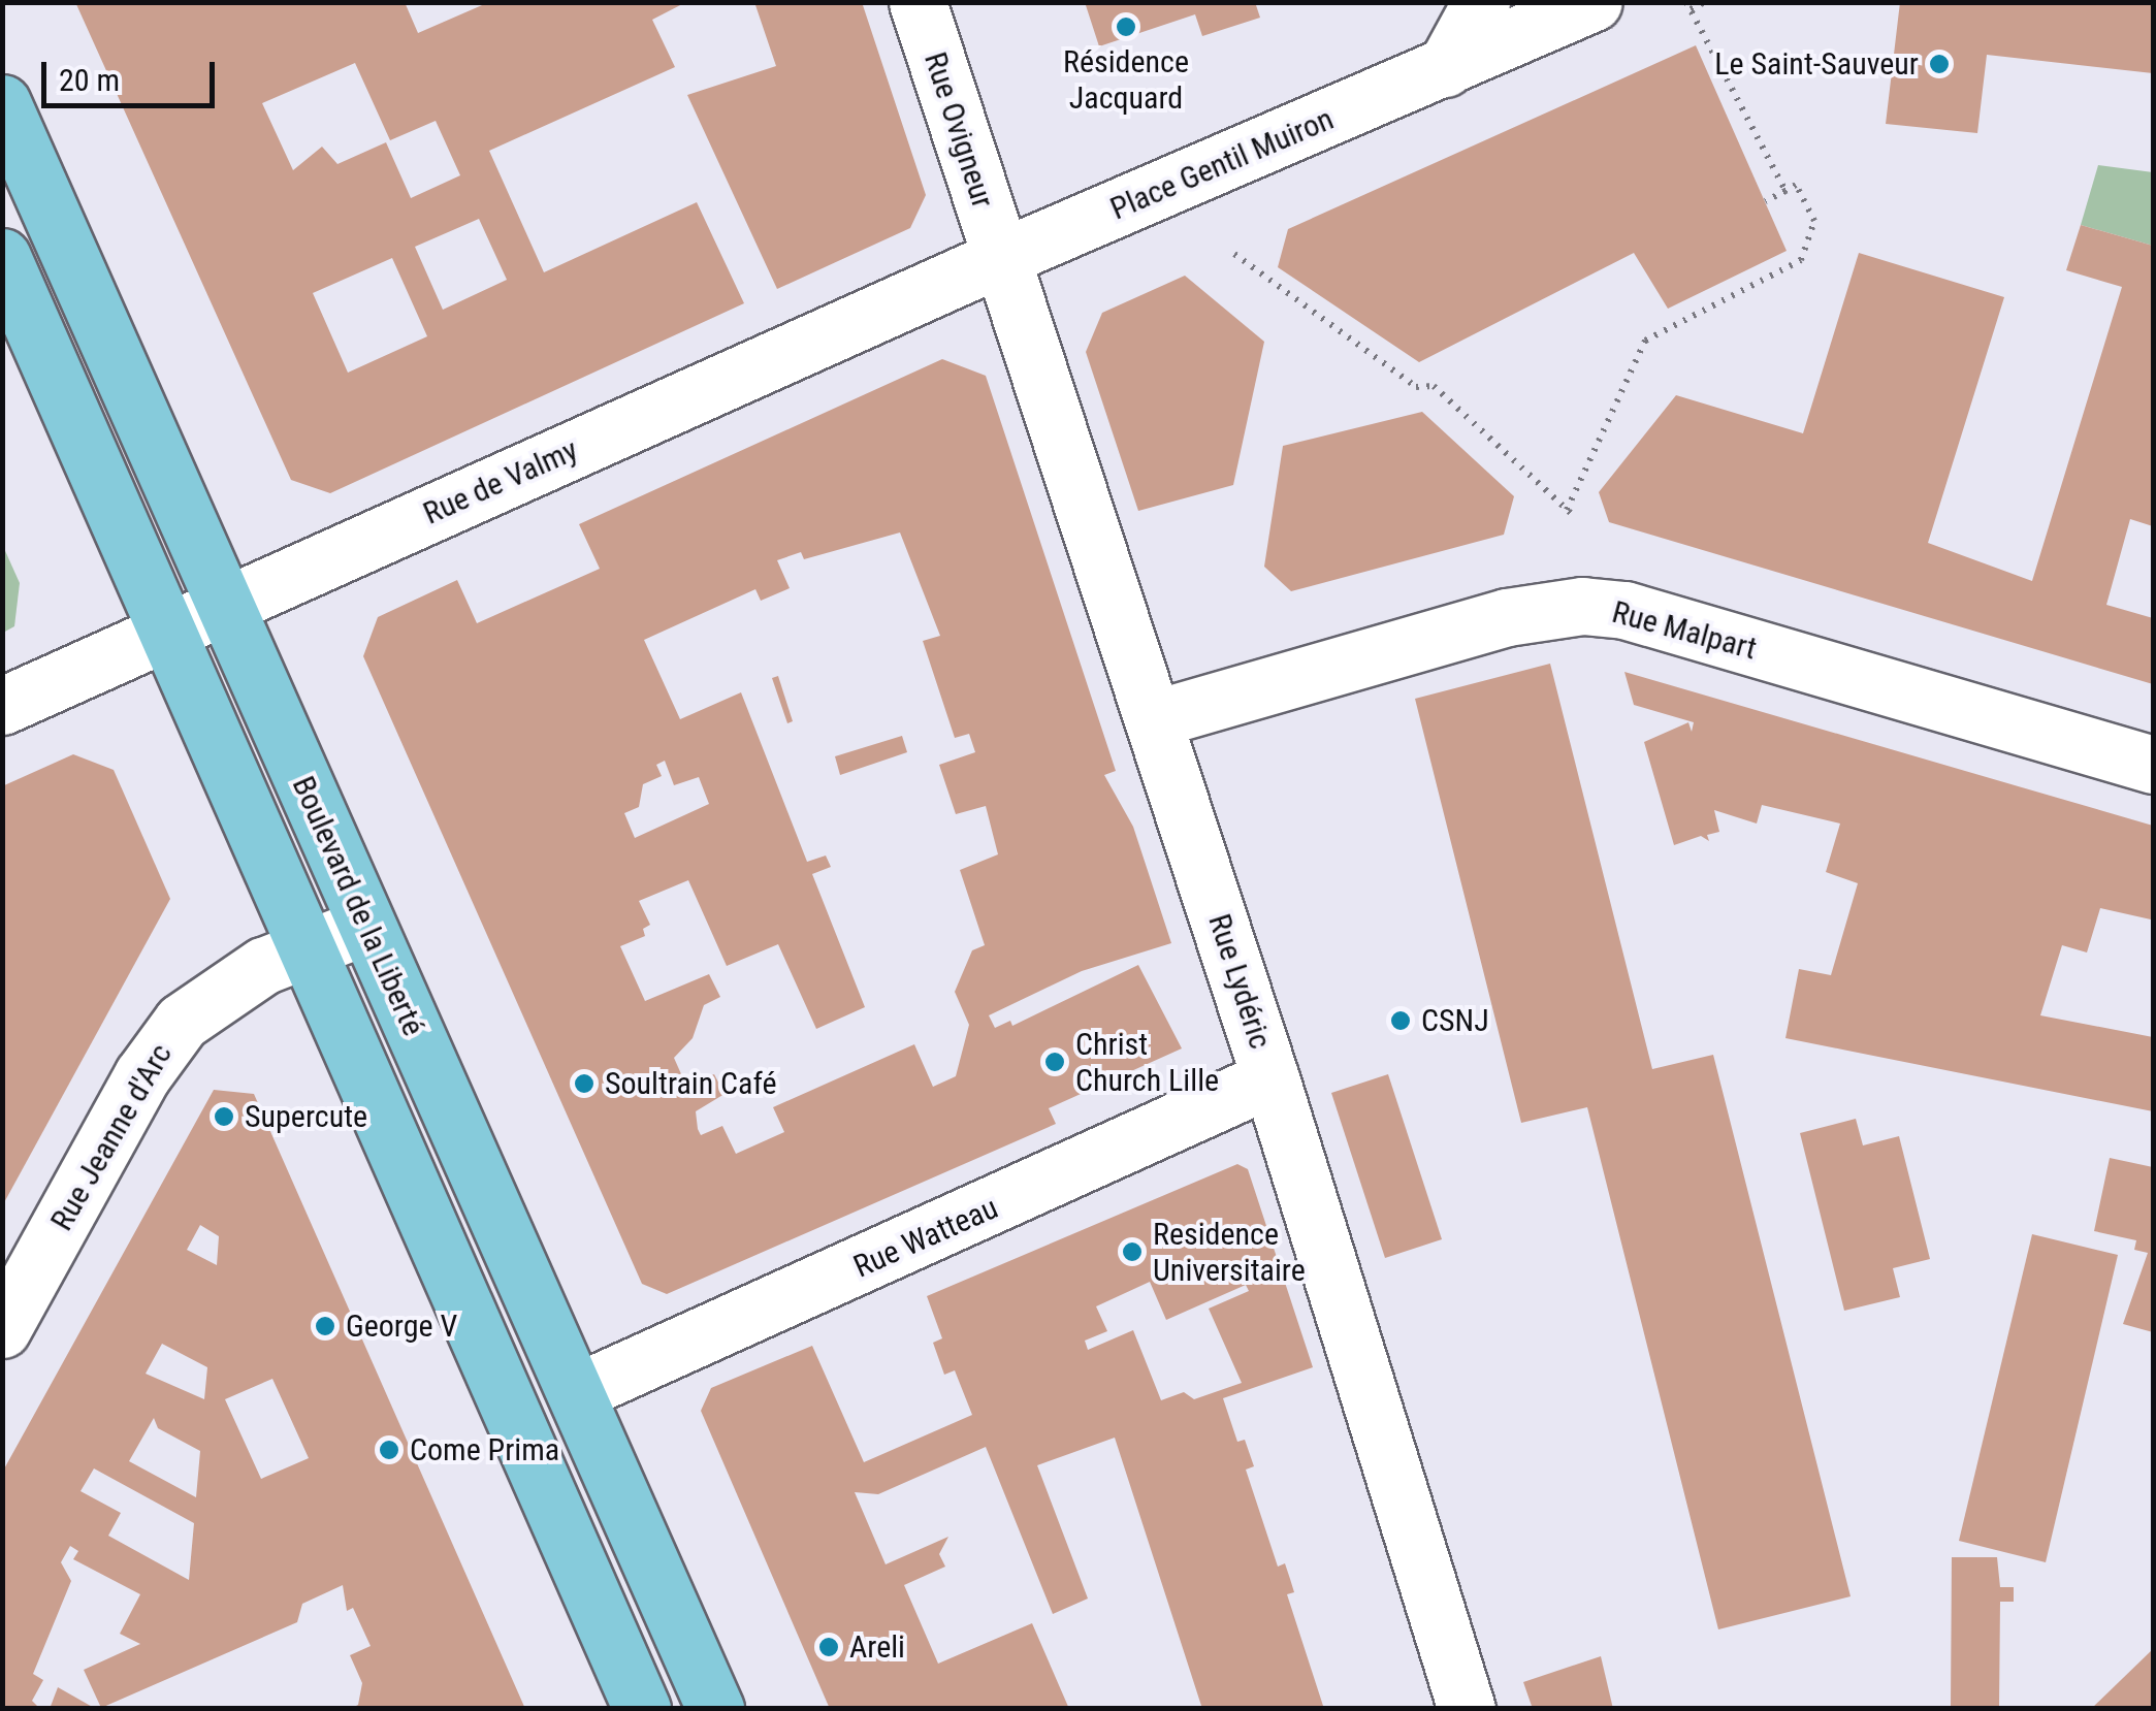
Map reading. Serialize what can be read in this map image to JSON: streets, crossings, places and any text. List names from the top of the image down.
{
  "streets": {
    "main road": ["Boulevard de la Liberté"],
    "street": [
      "Rue Ovigneur",
      "Place Gentil Muiron",
      "Rue de Valmy",
      "Rue Malpart",
      "Rue Lydéric",
      "Rue Jeanne d'Arc",
      "Rue Watteau"
    ]
  },
  "crossings": [
    ["Rue Ovigneur", "Place Gentil Muiron"],
    ["Rue Ovigneur", "Rue de Valmy"],
    ["Rue Ovigneur", "Rue Lydéric"],
    ["Place Gentil Muiron", "Rue de Valmy"],
    ["Place Gentil Muiron", "Rue Lydéric"],
    ["Rue de Valmy", "Boulevard de la Liberté"],
    ["Rue de Valmy", "Rue Lydéric"],
    ["Rue Malpart", "Rue Lydéric"],
    ["Boulevard de la Liberté", "Rue Jeanne d'Arc"],
    ["Boulevard de la Liberté", "Rue Watteau"],
    ["Rue Lydéric", "Rue Watteau"]
  ],
  "places": [
    "Résidence Jacquard",
    "Le Saint-Sauveur",
    "CSNJ",
    "Christ Church Lille",
    "Soultrain Café",
    "Supercute",
    "Residence Universitaire",
    "George V",
    "Come Prima",
    "Areli"
  ],
  "scale_bar": "20 m"
}
